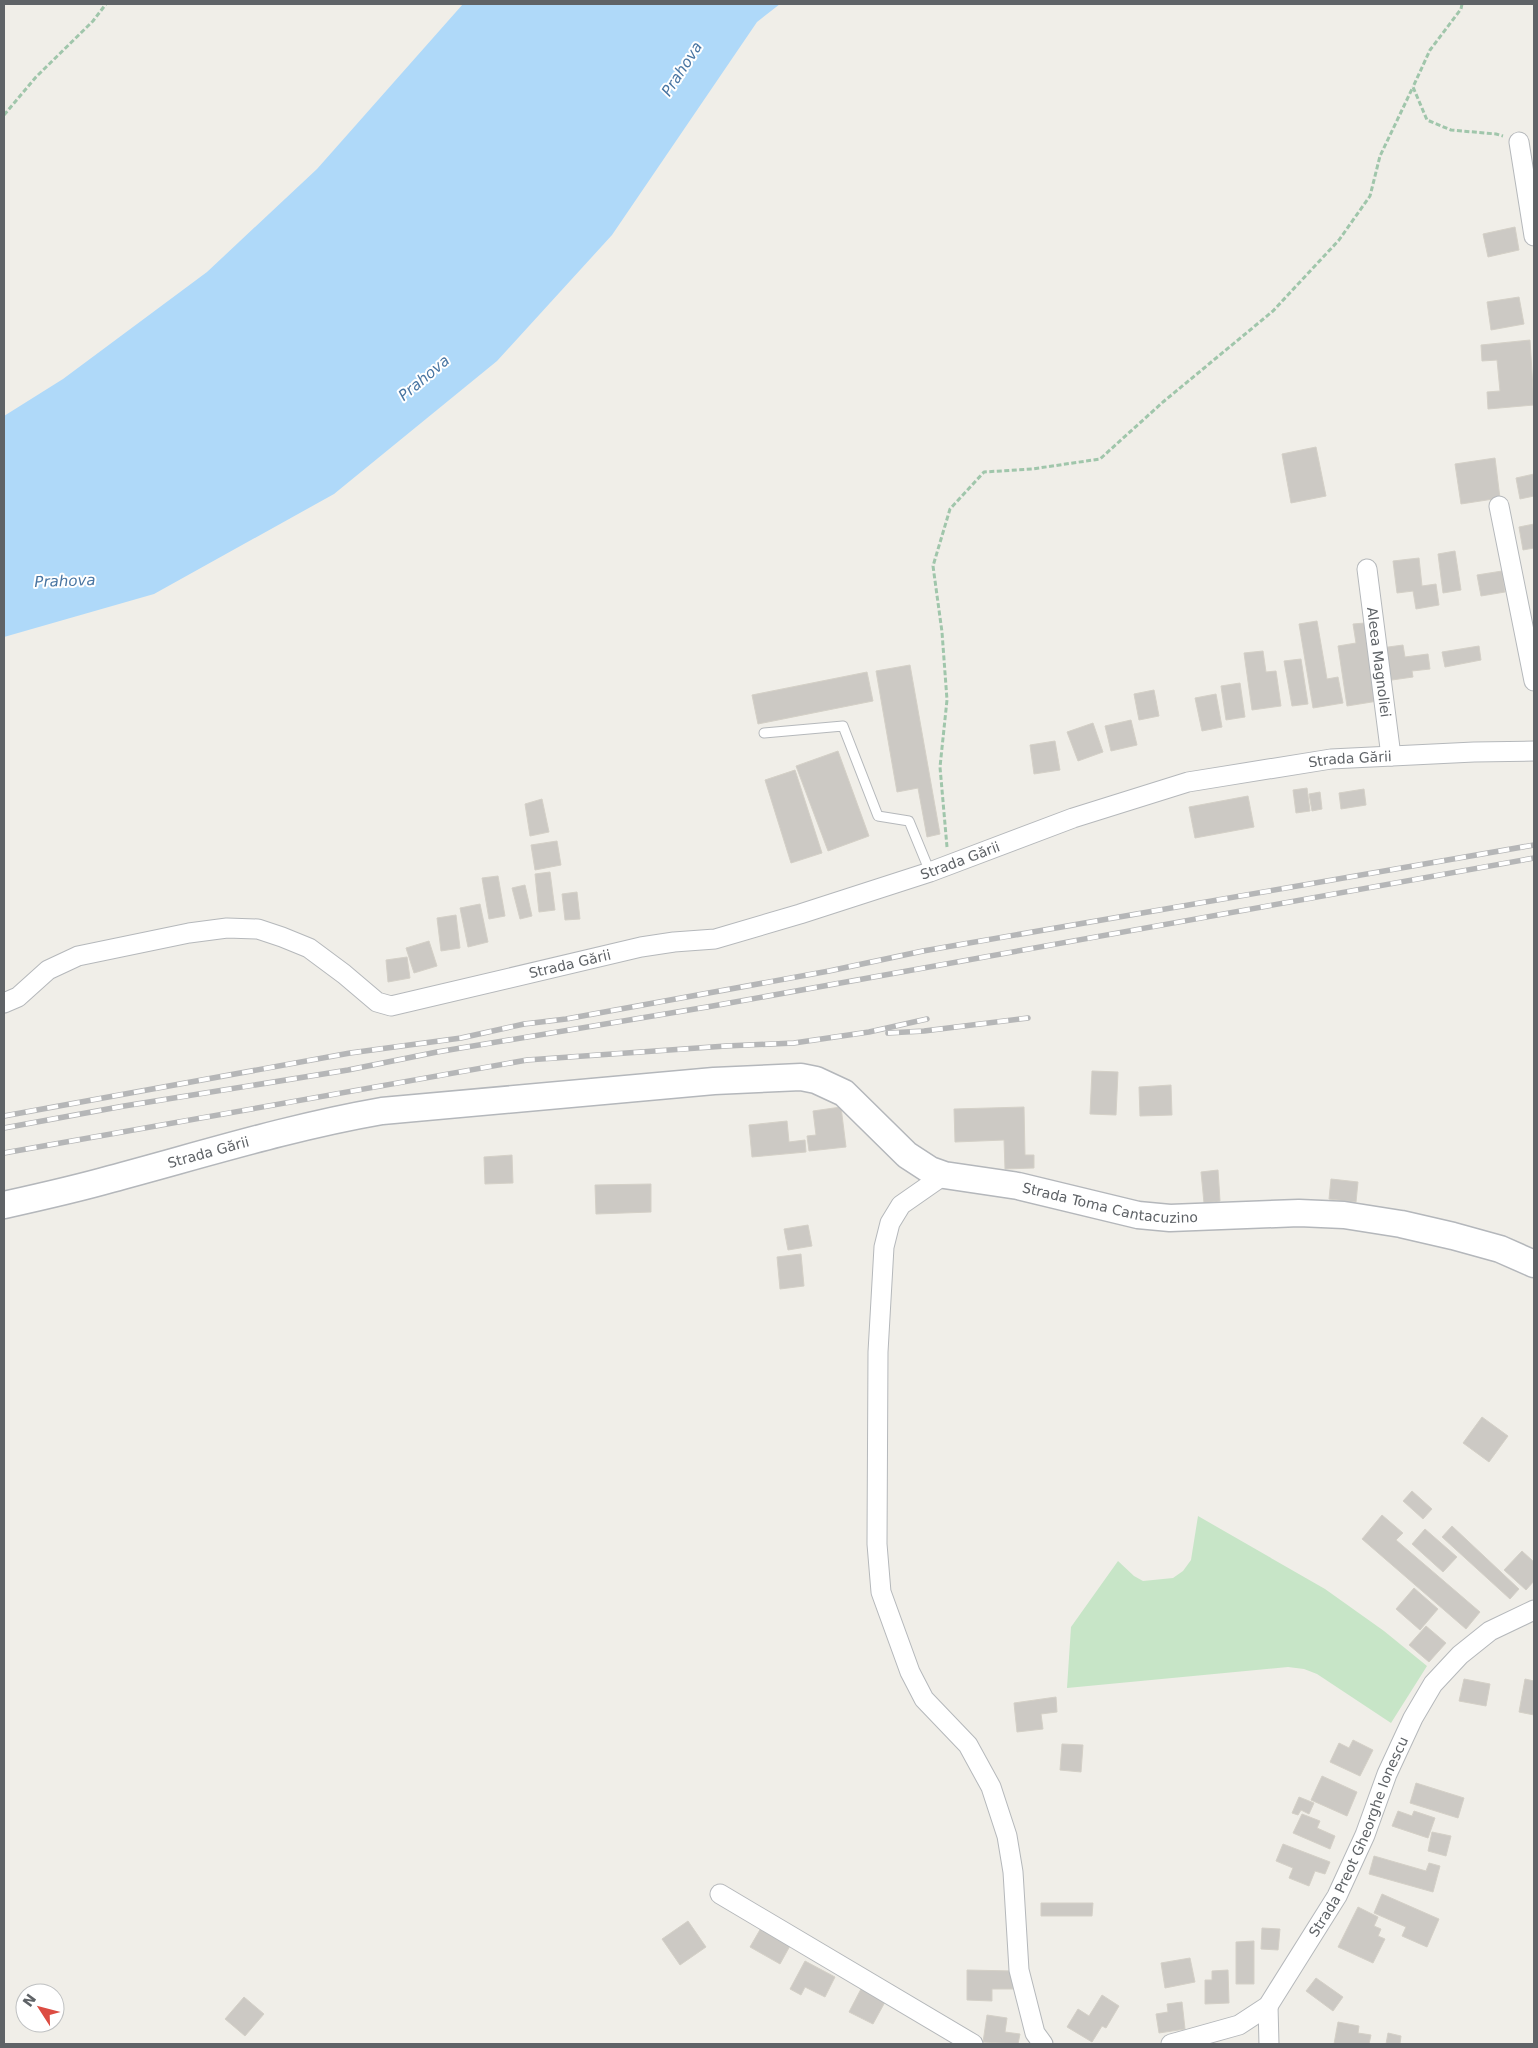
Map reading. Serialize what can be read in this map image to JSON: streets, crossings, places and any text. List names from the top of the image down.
{
  "streets": {
    "street": [
      "Aleea Magnoliei",
      "Strada Gării",
      "Strada Toma Cantacuzino",
      "Strada Preot Gheorghe Ionescu"
    ]
  },
  "crossings": [
    ["Aleea Magnoliei", "Strada Gării"],
    ["Strada Gării", "Strada Toma Cantacuzino"]
  ],
  "water": ["Prahova"],
  "north": "top left"
}
